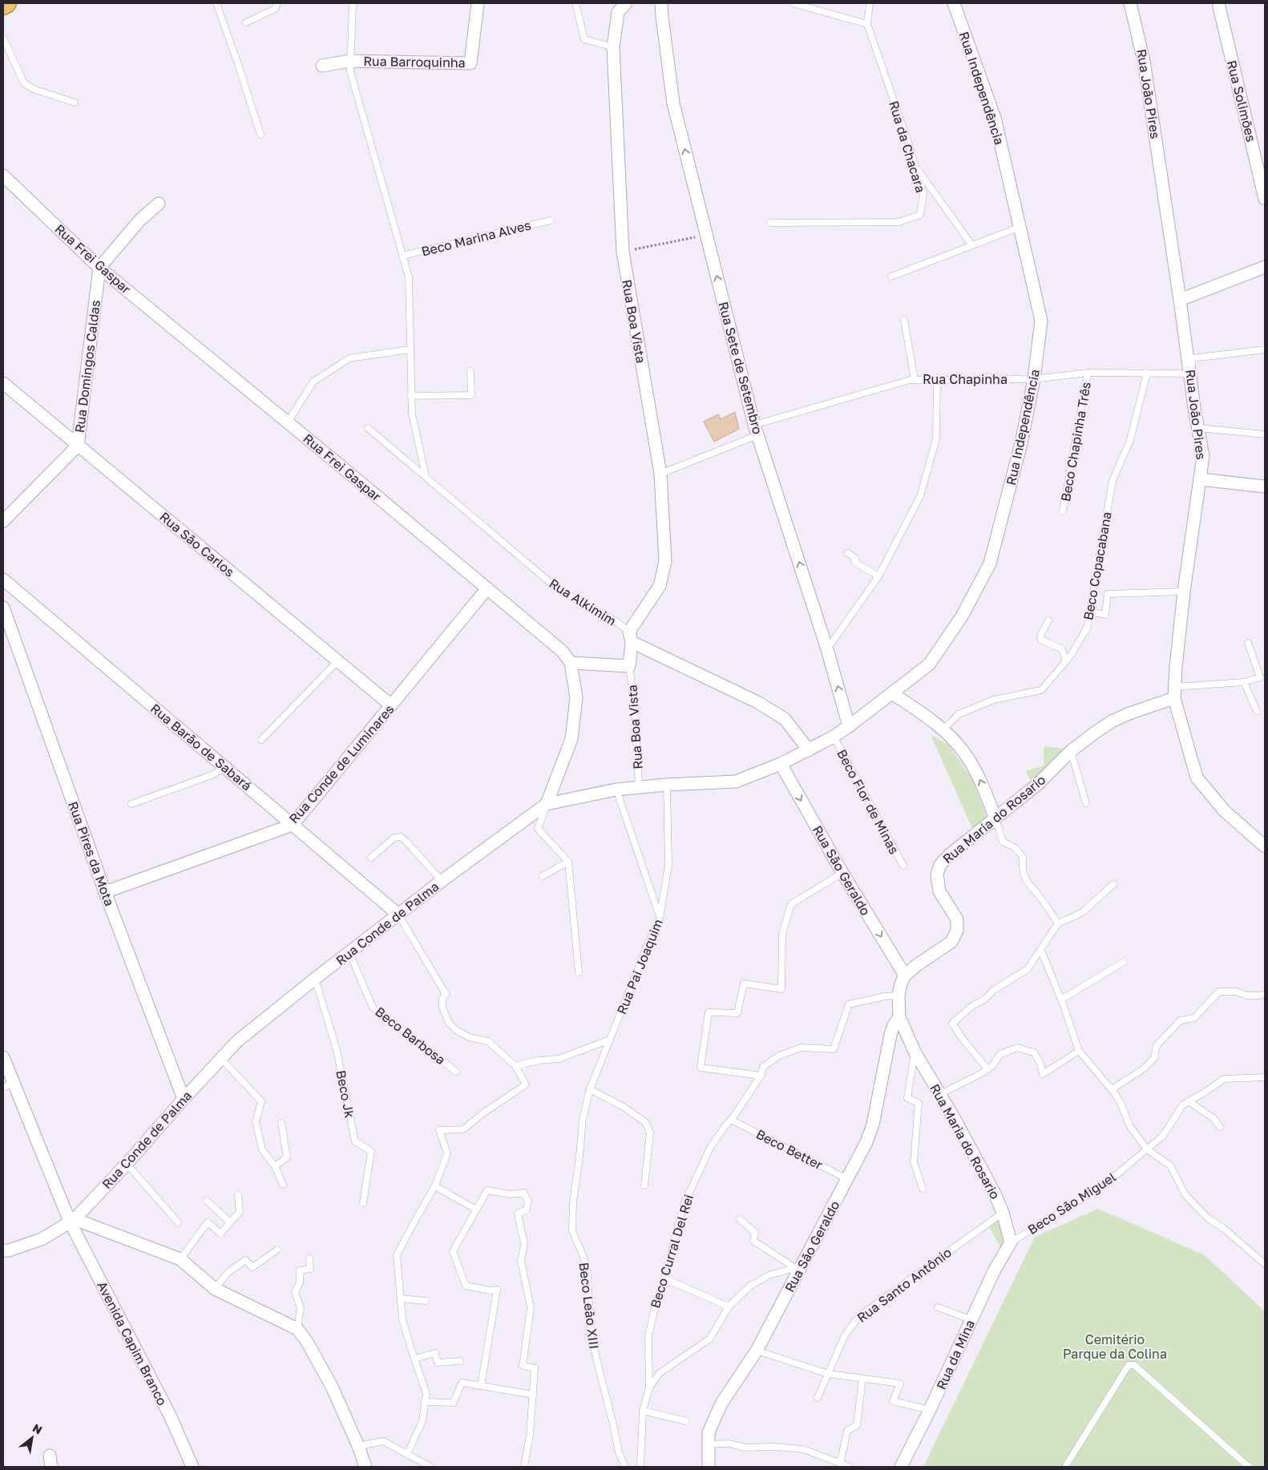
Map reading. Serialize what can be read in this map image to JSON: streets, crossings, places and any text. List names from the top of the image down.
{
  "streets": {
    "street": [
      "Rua Barroquinha",
      "Rua Independência",
      "Rua João Pires",
      "Rua Solimões",
      "Rua Frei Gaspar",
      "Rua Boa Vista",
      "Rua Domingos Caldas",
      "Rua Sete de Setembro",
      "Rua São Carlos",
      "Rua Alkimim",
      "Rua Barão de Sabará",
      "Rua Conde de Luminares",
      "Rua Maria do Rosario",
      "Rua Pires da Mota",
      "Rua São Geraldo",
      "Rua Conde de Palma",
      "Avenida Capim Branco",
      "Rua da Mina"
    ],
    "lane": [
      "Rua da Chacara",
      "Beco Marina Alves",
      "Rua Chapinha",
      "Beco Chapinha Três",
      "Beco Copacabana",
      "Beco Flor de Minas",
      "Rua Pai Joaquim",
      "Beco Barbosa",
      "Beco Jk",
      "Beco Better",
      "Beco São Miguel",
      "Beco Curral Del Rei",
      "Rua Santo Antônio",
      "Beco Leão XIII"
    ]
  },
  "crossings": [
    ["Rua Independência", "Rua Sete de Setembro"],
    ["Rua Independência", "Rua Chapinha"],
    ["Rua Independência", "Rua Alkimim"],
    ["Rua Independência", "Beco Flor de Minas"],
    ["Rua Independência", "Rua São Geraldo"],
    ["Rua Independência", "Rua Conde de Palma"],
    ["Rua João Pires", "Rua Chapinha"],
    ["Rua João Pires", "Rua Maria do Rosario"],
    ["Rua Frei Gaspar", "Rua Domingos Caldas"],
    ["Rua Frei Gaspar", "Rua Conde de Luminares"],
    ["Rua Boa Vista", "Rua Chapinha"],
    ["Rua Boa Vista", "Rua Alkimim"],
    ["Rua Boa Vista", "Rua Conde de Palma"],
    ["Rua Domingos Caldas", "Rua São Carlos"],
    ["Rua Sete de Setembro", "Rua Chapinha"],
    ["Rua Chapinha", "Beco Chapinha Três"],
    ["Rua Chapinha", "Beco Copacabana"],
    ["Rua São Carlos", "Rua Conde de Luminares"],
    ["Rua Barão de Sabará", "Rua Conde de Luminares"],
    ["Rua Barão de Sabará", "Rua Conde de Palma"],
    ["Rua Conde de Luminares", "Rua Pires da Mota"],
    ["Rua Maria do Rosario", "Rua São Geraldo"],
    ["Rua Maria do Rosario", "Beco São Miguel"],
    ["Rua Maria do Rosario", "Beco Curral Del Rei"],
    ["Rua Maria do Rosario", "Rua Santo Antônio"],
    ["Rua Maria do Rosario", "Rua da Mina"],
    ["Rua Pires da Mota", "Rua Conde de Palma"],
    ["Rua São Geraldo", "Rua Conde de Palma"],
    ["Rua São Geraldo", "Beco Better"],
    ["Rua Conde de Palma", "Rua Pai Joaquim"],
    ["Rua Conde de Palma", "Beco Barbosa"],
    ["Rua Conde de Palma", "Beco Jk"],
    ["Rua Conde de Palma", "Avenida Capim Branco"],
    ["Rua Pai Joaquim", "Beco Leão XIII"],
    ["Beco Better", "Beco Curral Del Rei"],
    ["Beco São Miguel", "Rua da Mina"]
  ],
  "one_way": ["Rua Sete de Setembro"],
  "parks": ["Cemitério Parque da Colina"],
  "north": "top right"
}
